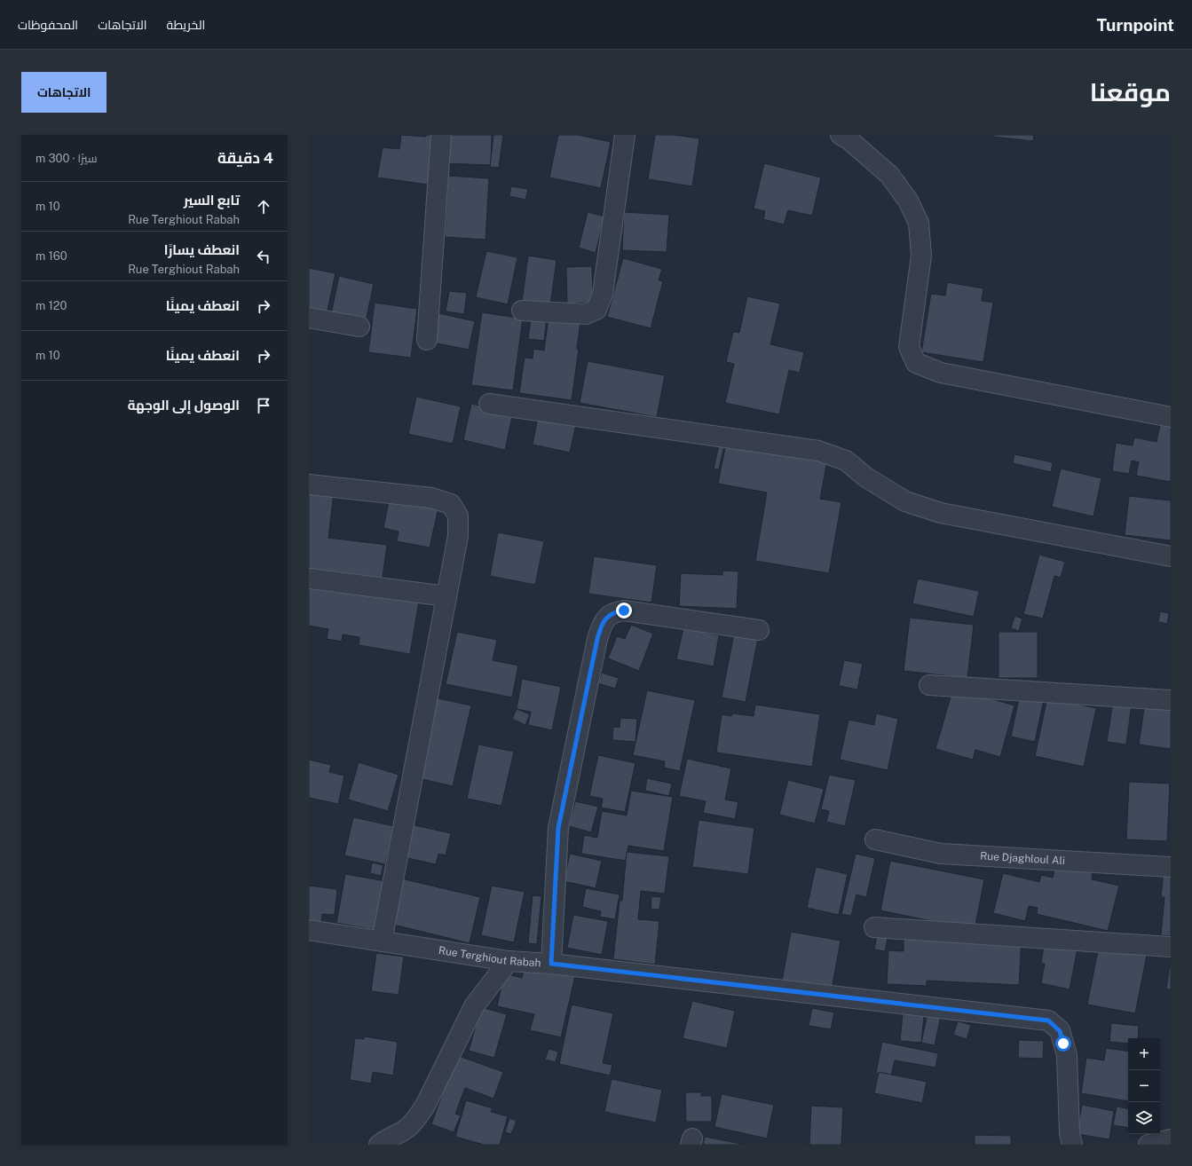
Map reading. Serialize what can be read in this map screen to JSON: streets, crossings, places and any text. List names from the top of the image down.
{
  "streets": {
    "street": ["Rue Djaghloul Ali", "Rue Terghiout Rabah"]
  },
  "page": {
    "header": "Turnpoint",
    "nav": ["الخريطة", "الاتجاهات", "المحفوظات"],
    "title": "موقعنا",
    "buttons": "الاتجاهات",
    "heading": ["4 دقيقة", "سيرًا · 300 m"],
    "list": [
      ["تابع السير", "Rue Terghiout Rabah", "10 m"],
      ["انعطف يسارًا", "Rue Terghiout Rabah", "160 m"],
      ["انعطف يمينًا", "120 m"],
      ["انعطف يمينًا", "10 m"],
      "الوصول إلى الوجهة"
    ],
    "map_buttons": ["+", "−"]
  }
}
